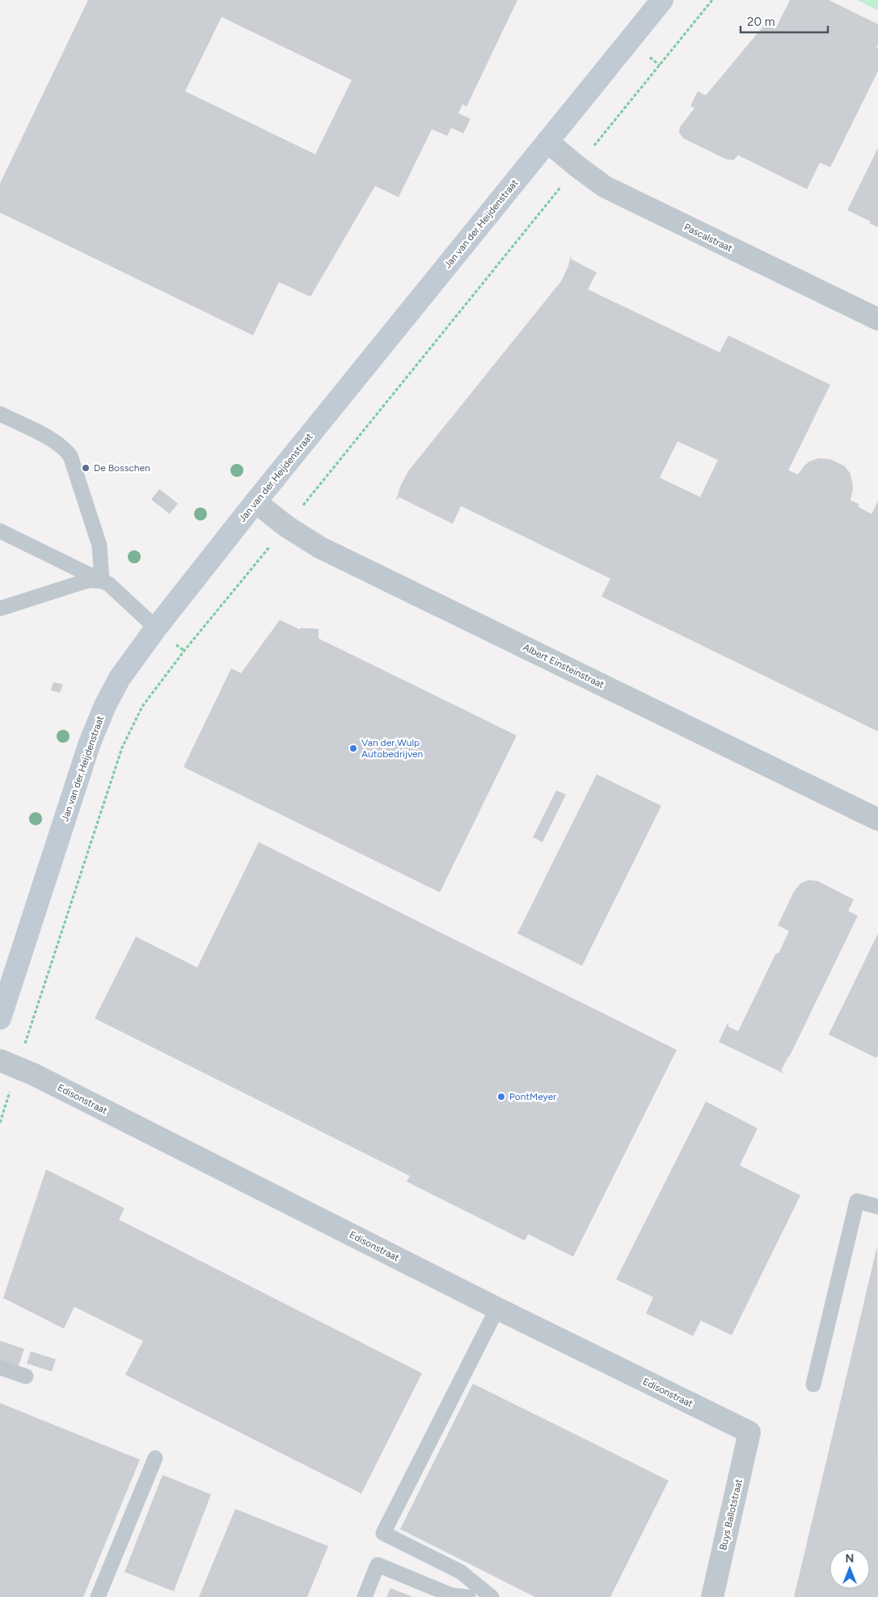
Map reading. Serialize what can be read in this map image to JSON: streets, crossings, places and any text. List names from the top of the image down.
{
  "streets": {
    "street": [
      "Jan van der Heijdenstraat",
      "Pascalstraat",
      "Albert Einsteinstraat",
      "Edisonstraat",
      "Buys Ballotstraat"
    ]
  },
  "crossings": [
    ["Jan van der Heijdenstraat", "Pascalstraat"],
    ["Jan van der Heijdenstraat", "Albert Einsteinstraat"],
    ["Edisonstraat", "Buys Ballotstraat"]
  ],
  "places": ["De Bosschen", "Van der Wulp Autobedrijven", "PontMeyer"],
  "scale_bar": "20 m",
  "north": "top"
}
